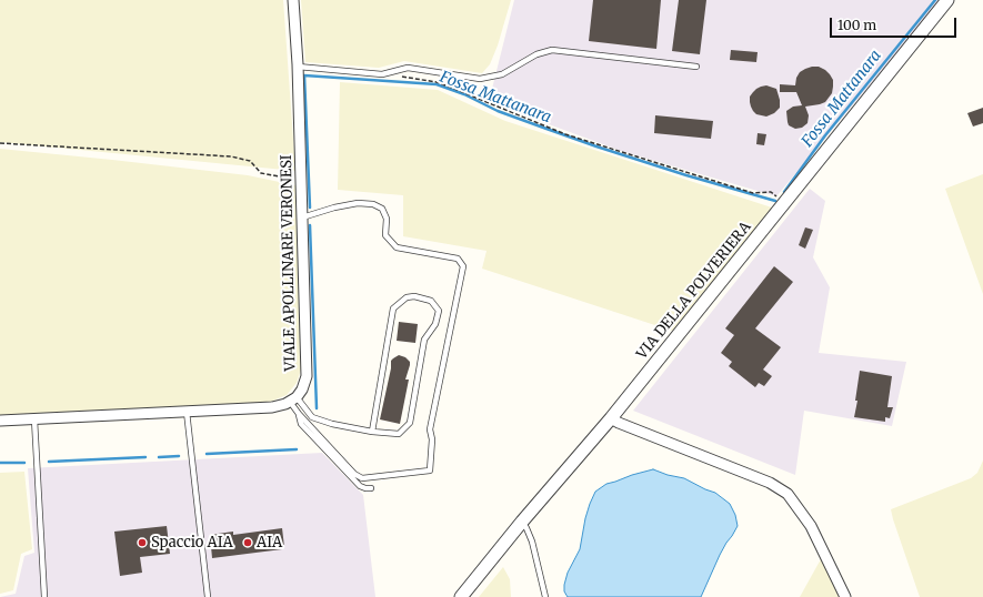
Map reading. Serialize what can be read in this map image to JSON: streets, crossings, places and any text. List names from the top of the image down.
{
  "streets": {
    "street": ["VIALE APOLLINARE VERONESI", "VIA DELLA POLVERIERA"]
  },
  "water": ["Fossa Mattanara"],
  "places": ["Spaccio AIA", "AIA"],
  "scale_bar": "100 m"
}
